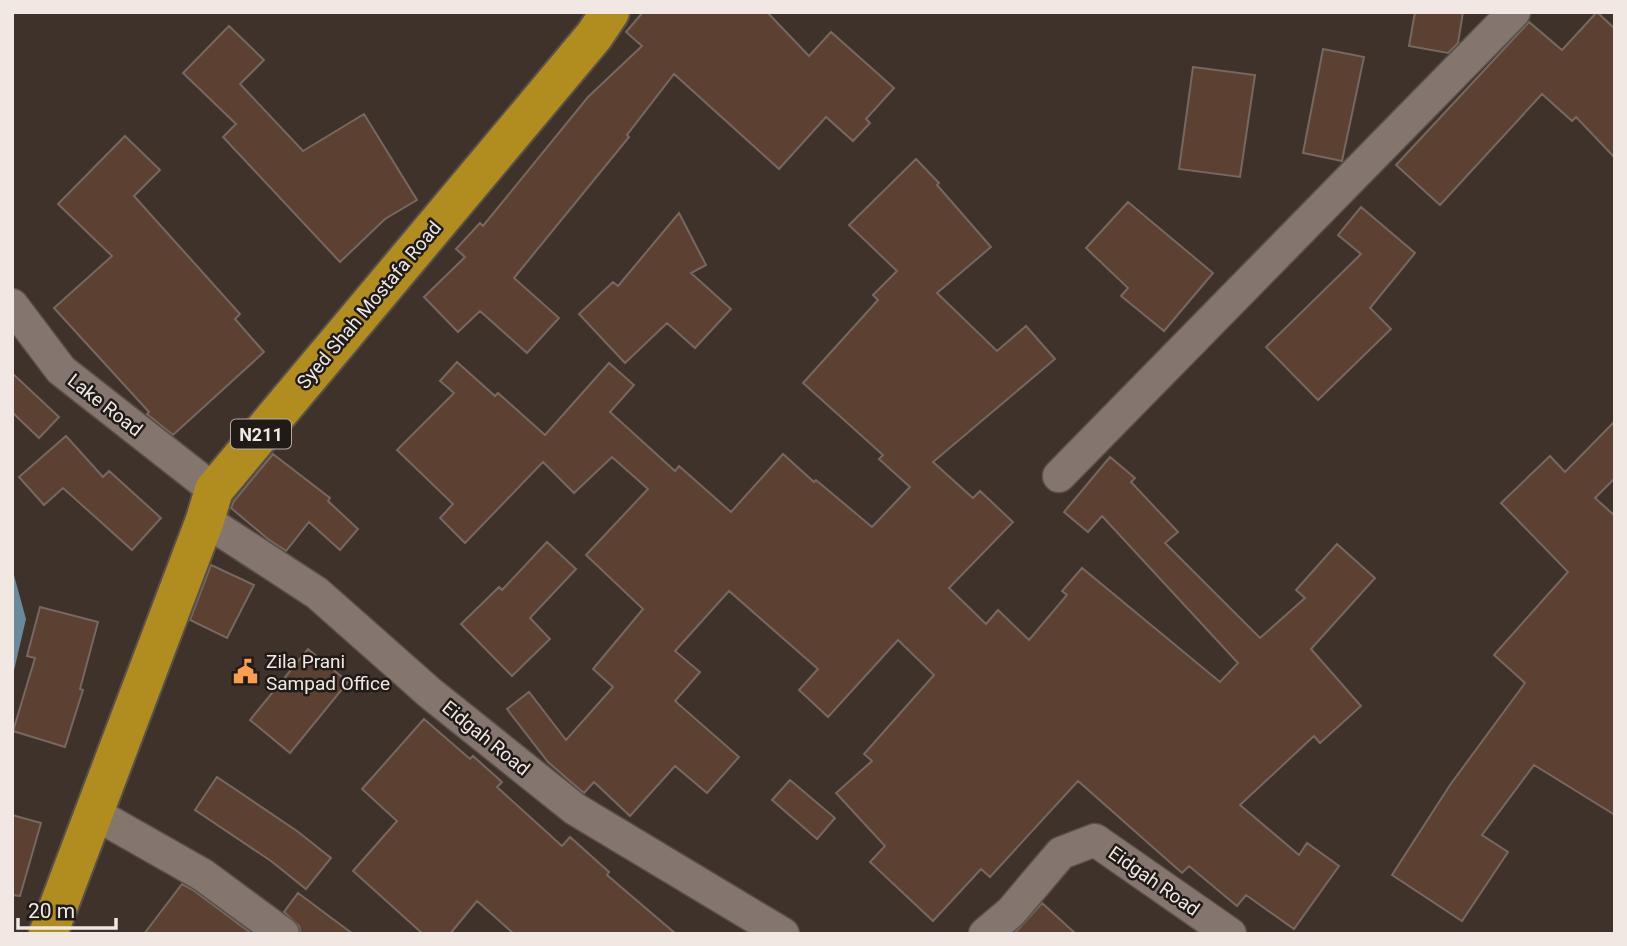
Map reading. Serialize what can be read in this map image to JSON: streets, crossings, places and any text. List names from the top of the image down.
{
  "streets": {
    "highway": ["Syed Shah Mostafa Road", "N211"],
    "street": ["Lake Road", "Eidgah Road"]
  },
  "crossings": [
    ["Syed Shah Mostafa Road", "Lake Road"],
    ["Syed Shah Mostafa Road", "Eidgah Road"],
    ["Lake Road", "Eidgah Road"]
  ],
  "places": {
    "public building": ["Zila Prani Sampad Office"]
  },
  "scale_bar": "20 m"
}
